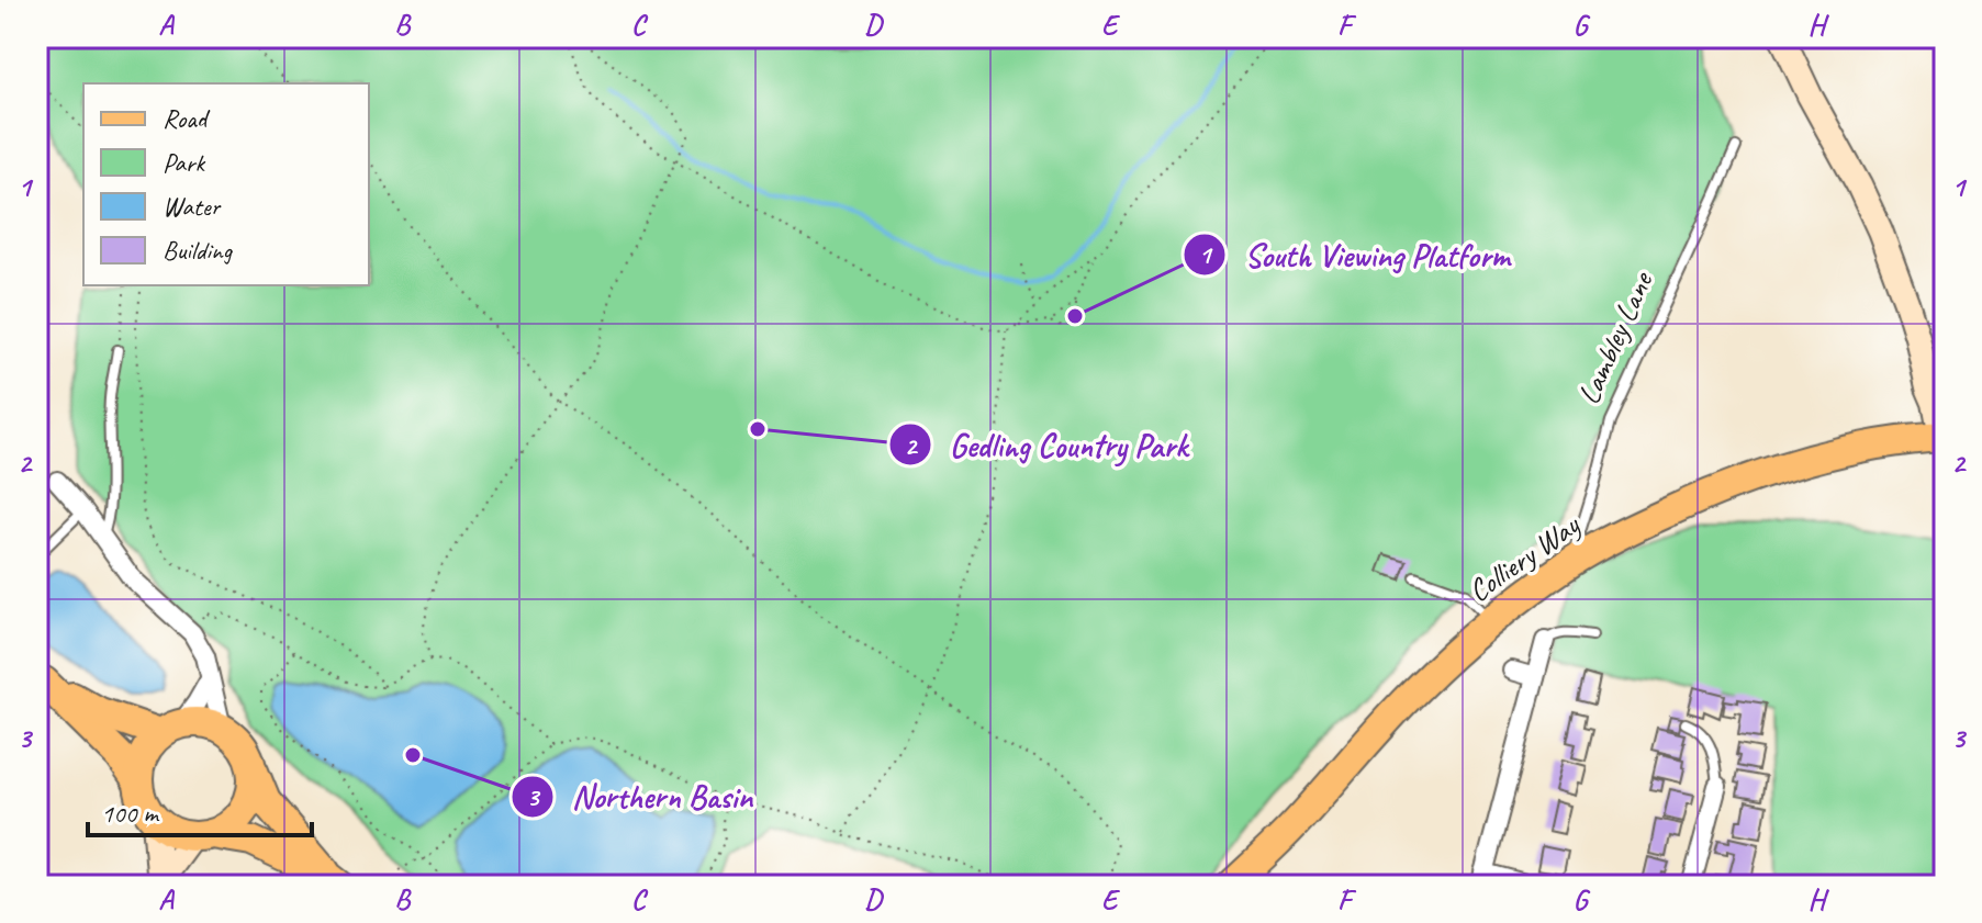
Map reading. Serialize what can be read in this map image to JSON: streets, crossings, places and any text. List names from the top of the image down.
{
  "streets": {
    "main road": ["Colliery Way"],
    "lane": ["Lambley Lane"]
  },
  "crossings": [
    ["Lambley Lane", "Colliery Way"]
  ],
  "places": ["South Viewing Platform", "Gedling Country Park", "Northern Basin"],
  "legend": [
    "Road",
    "Park",
    "Water",
    "Building"
  ],
  "scale_bar": "100 m",
  "grid": {
    "columns": [
      "A",
      "B",
      "C",
      "D",
      "E",
      "F",
      "G",
      "H"
    ],
    "rows": ["1", "2", "3"]
  }
}
